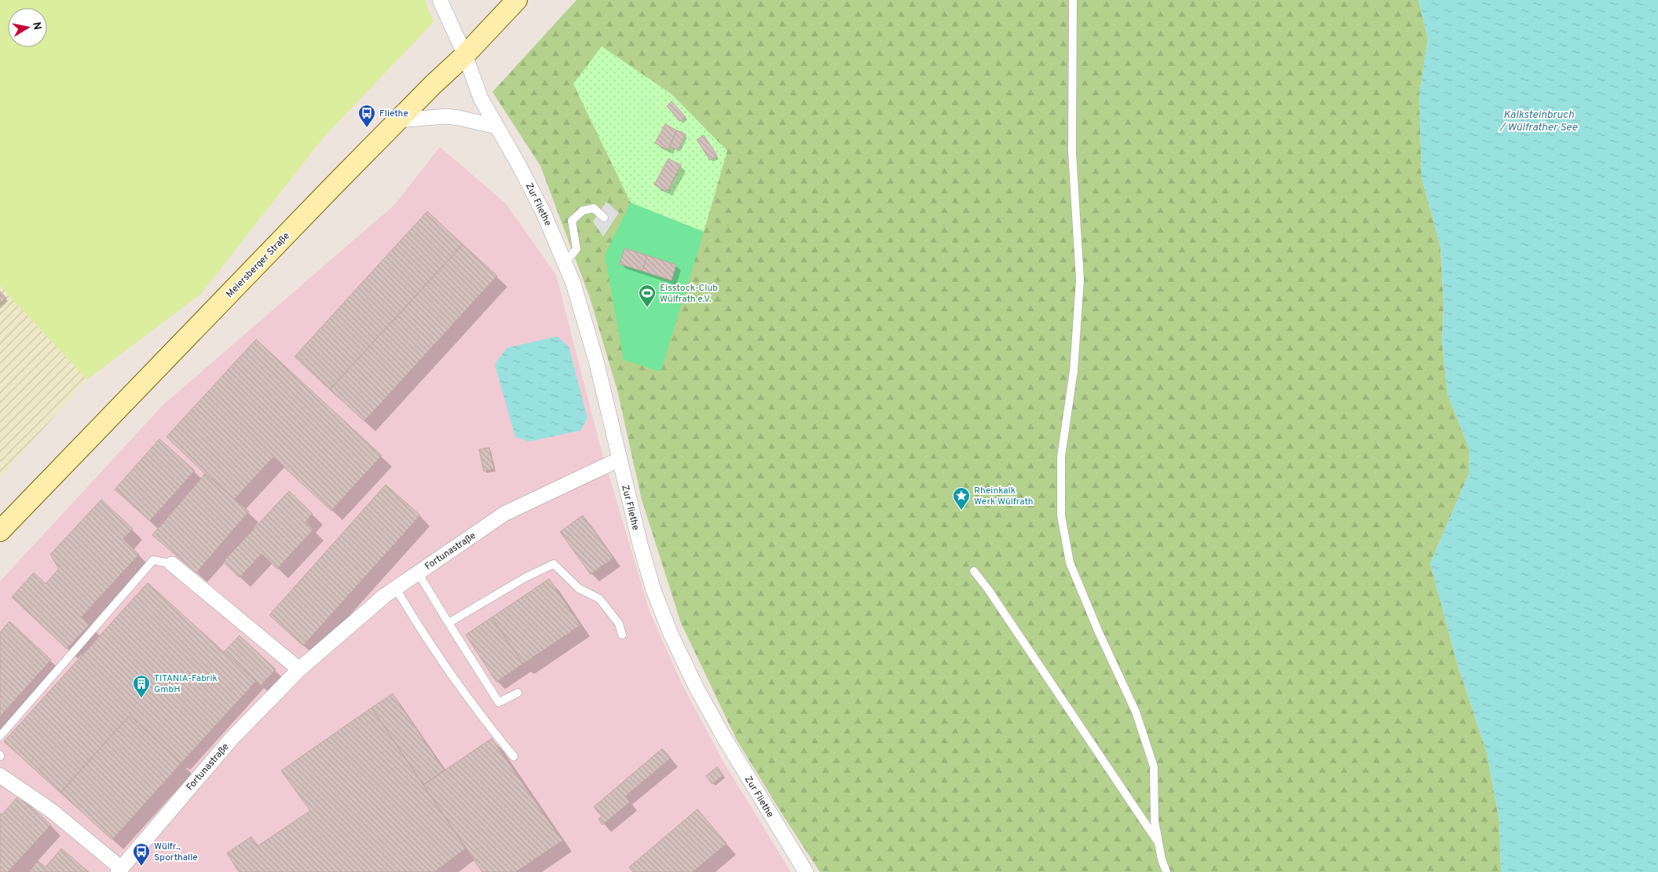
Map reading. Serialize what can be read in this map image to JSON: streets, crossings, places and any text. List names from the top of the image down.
{
  "streets": {
    "main road": ["Meiersberger Straße"],
    "street": ["Zur Fliethe", "Fortunastraße"]
  },
  "crossings": [
    ["Zur Fliethe", "Meiersberger Straße"],
    ["Zur Fliethe", "Fortunastraße"]
  ],
  "water": ["Kalksteinbruch / Wülfrather See"],
  "places": {
    "bus stop": ["Fliethe", "Wülfr., Sporthalle"],
    "sports": ["Eisstock-Club Wülfrath e.V."],
    "place": ["Rheinkalk Werk Wülfrath"],
    "building": ["TITANIA-Fabrik GmbH"]
  },
  "north": "right"
}
